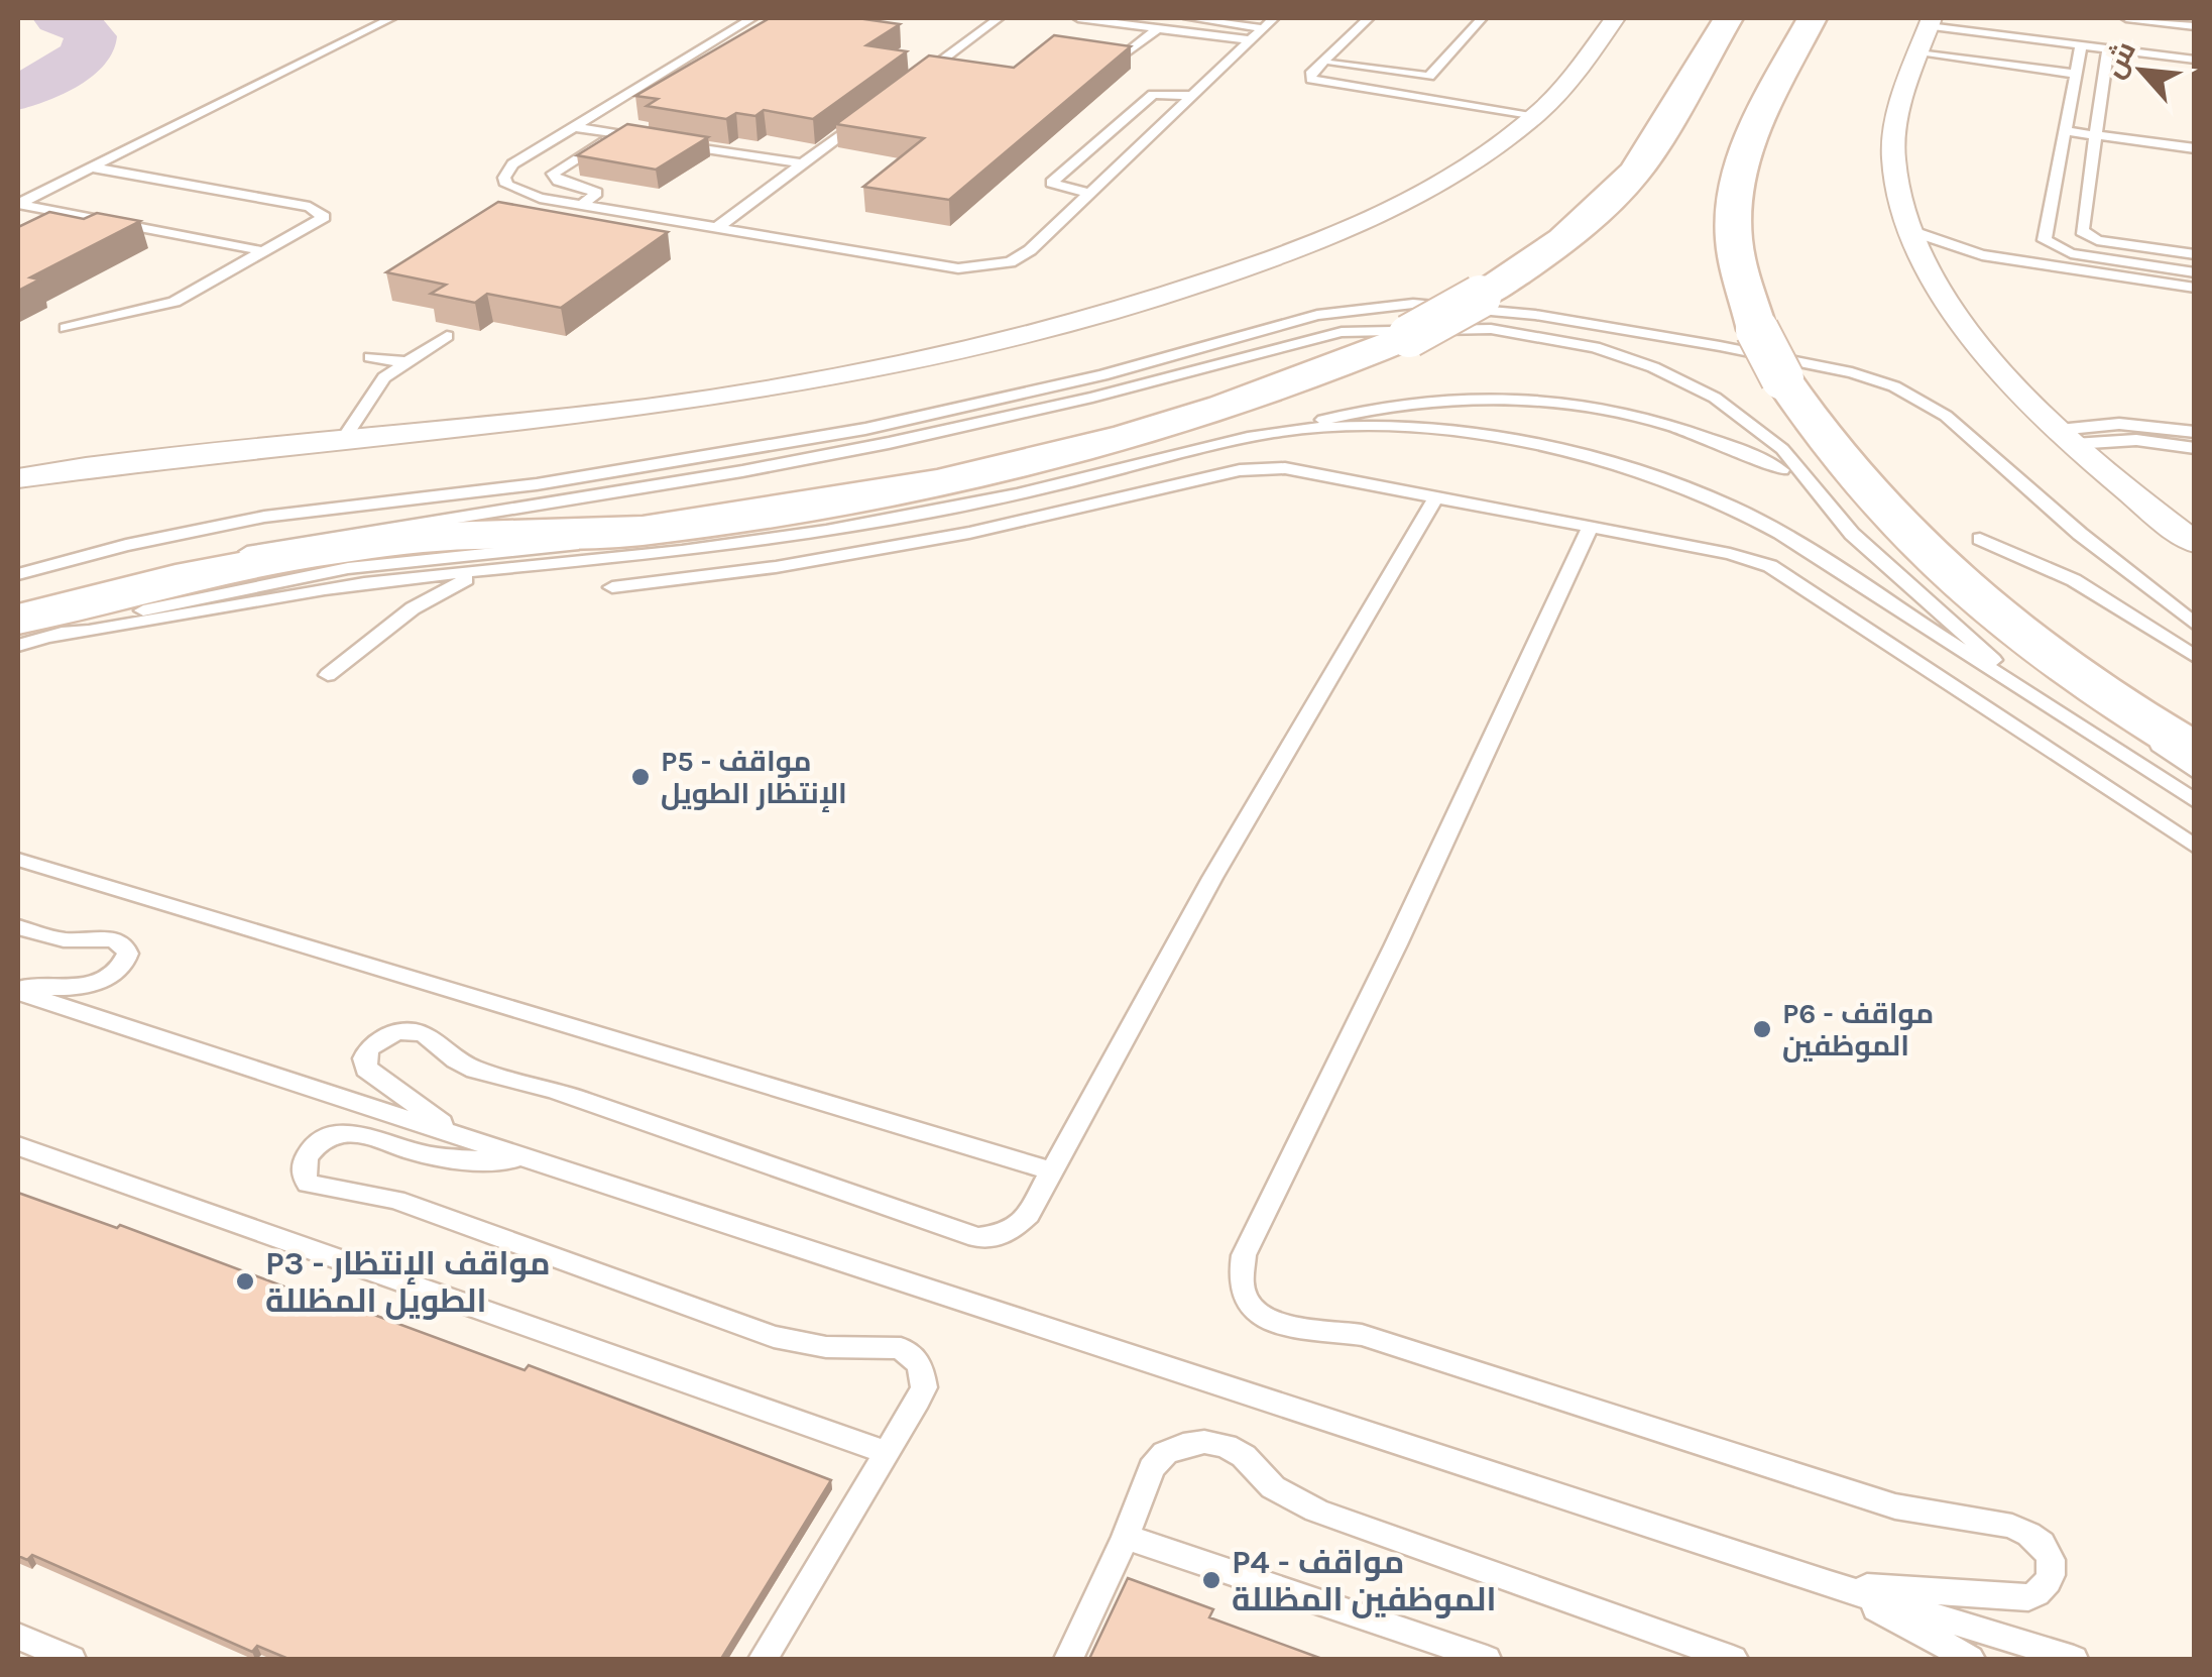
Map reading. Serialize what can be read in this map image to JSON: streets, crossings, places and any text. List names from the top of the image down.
{
  "places": [
    "P5 - مواقف الإنتظار الطويل",
    "P6 - مواقف الموظفين",
    "P3 - مواقف الإنتظار الطويل المظللة",
    "P4 - مواقف الموظفين المظللة"
  ],
  "north": "top left"
}
